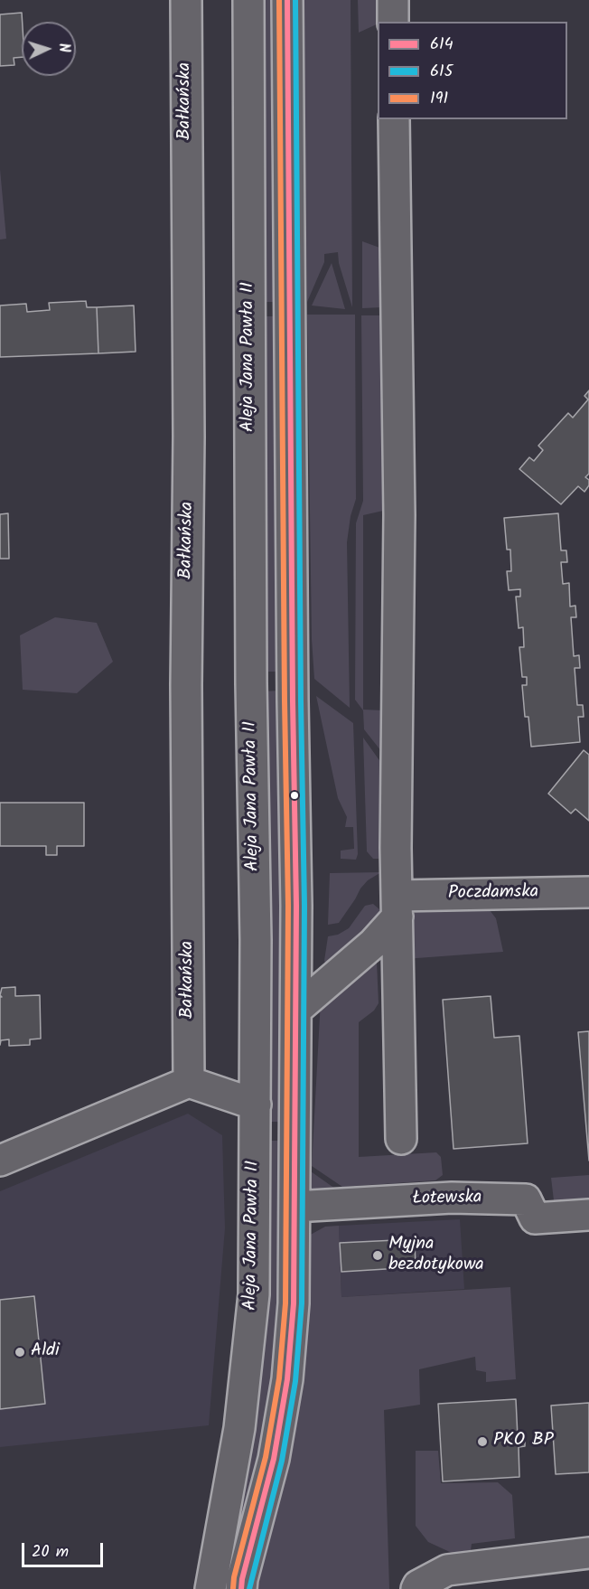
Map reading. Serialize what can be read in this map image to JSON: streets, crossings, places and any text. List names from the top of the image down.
{
  "streets": {
    "street": [
      "Bałkańska",
      "Aleja Jana Pawła II",
      "Poczdamska",
      "Łotewska"
    ]
  },
  "places": ["Myjna bezdotykowa", "Aldi", "PKO BP"],
  "lines": ["transit line 614", "transit line 615", "transit line 191"],
  "legend": ["614", "615", "191"],
  "scale_bar": "20 m",
  "north": "right"
}
